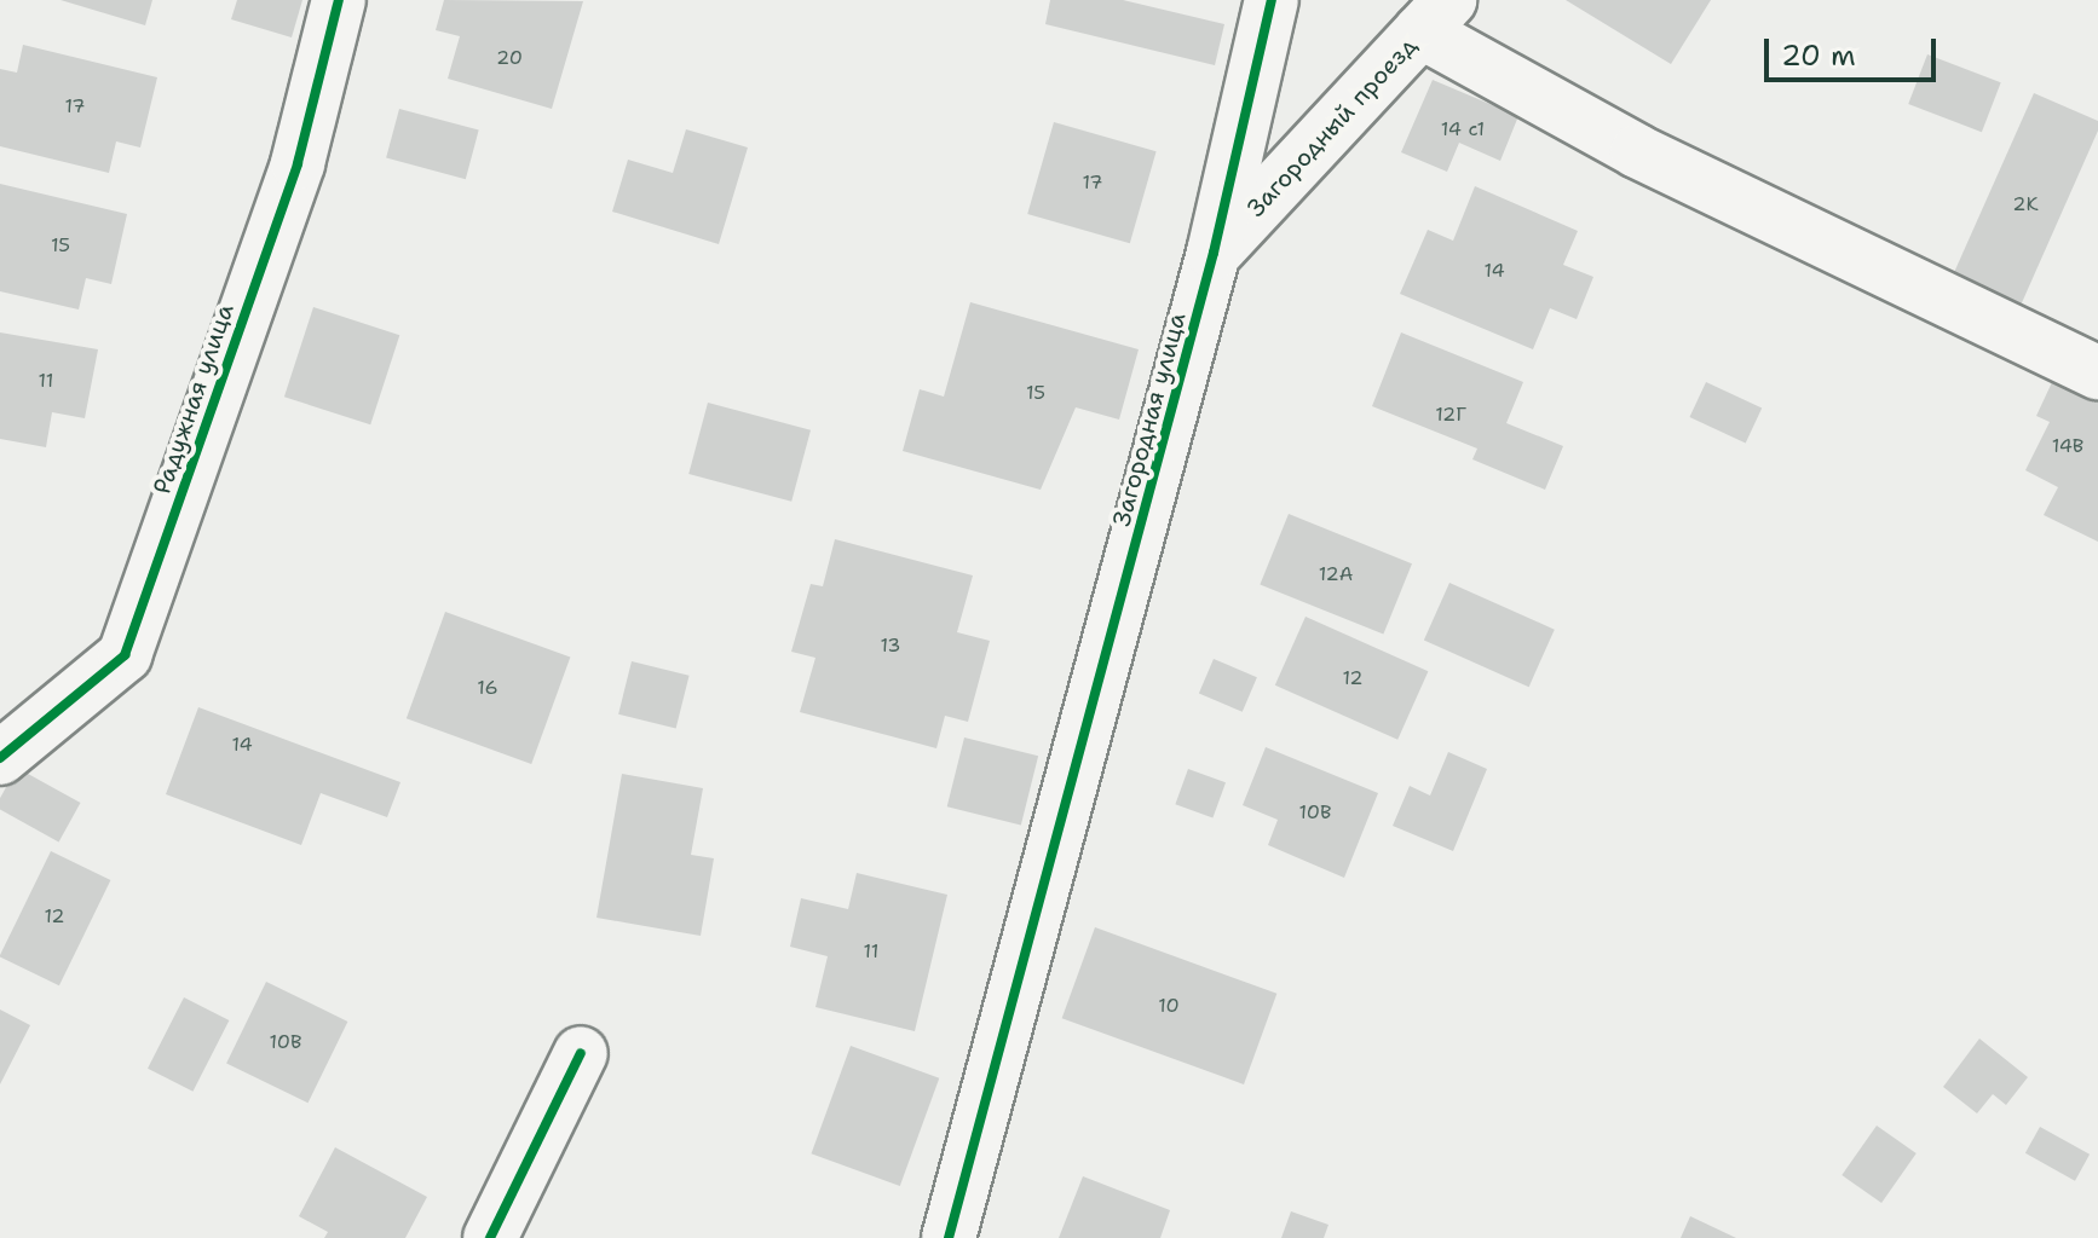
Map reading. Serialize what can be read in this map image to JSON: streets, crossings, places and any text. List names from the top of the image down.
{
  "streets": {
    "street": ["Загородный проезд", "Радужная улица", "Загородная улица"]
  },
  "crossings": [
    ["Загородный проезд", "Загородная улица"]
  ],
  "house_numbers": [
    "20",
    "17",
    "14 с1",
    "17",
    "2К",
    "15",
    "14",
    "11",
    "15",
    "12Г",
    "14В",
    "12А",
    "13",
    "12",
    "16",
    "14",
    "10В",
    "12",
    "11",
    "10",
    "10В"
  ],
  "scale_bar": "20 m"
}
